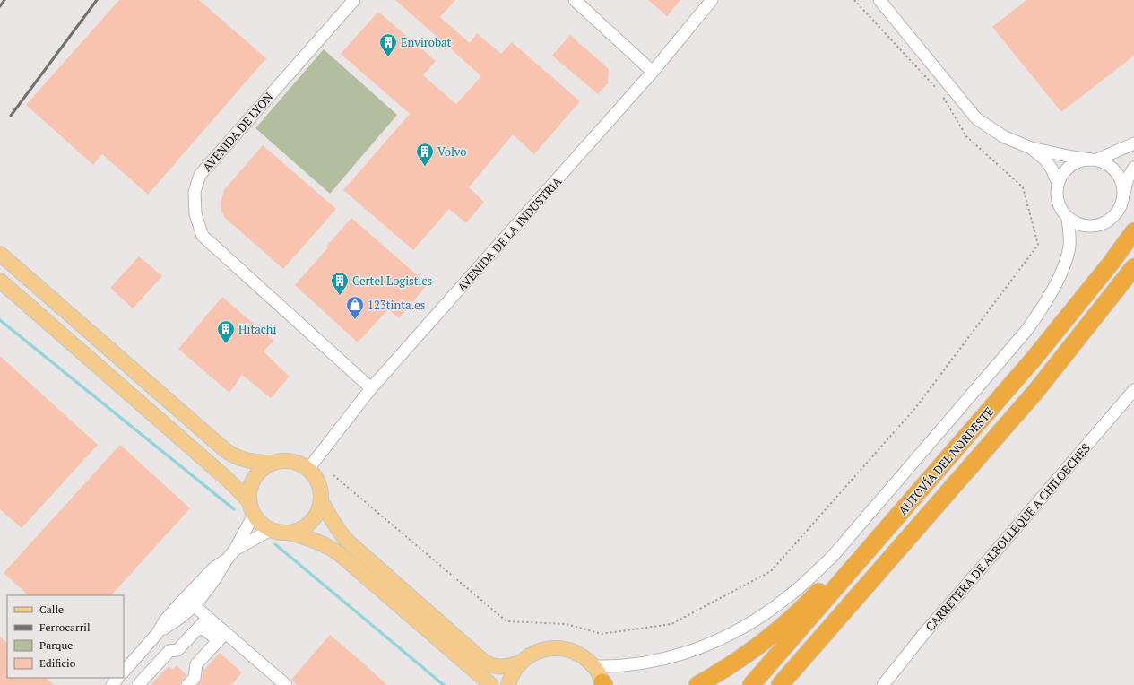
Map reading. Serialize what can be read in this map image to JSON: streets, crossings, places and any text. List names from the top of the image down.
{
  "streets": {
    "highway": ["AUTOVÍA DEL NORDESTE"],
    "street": ["AVENIDA DE LYON", "AVENIDA DE LA INDUSTRIA", "CARRETERA DE ALBOLLEQUE A CHILOECHES"]
  },
  "crossings": [
    ["AVENIDA DE LYON", "AVENIDA DE LA INDUSTRIA"]
  ],
  "places": {
    "building": [
      "Envirobat",
      "Volvo",
      "Certel Logistics",
      "Hitachi"
    ],
    "shop": ["123tinta.es"]
  },
  "legend": [
    "Calle",
    "Ferrocarril",
    "Parque",
    "Edificio"
  ]
}
